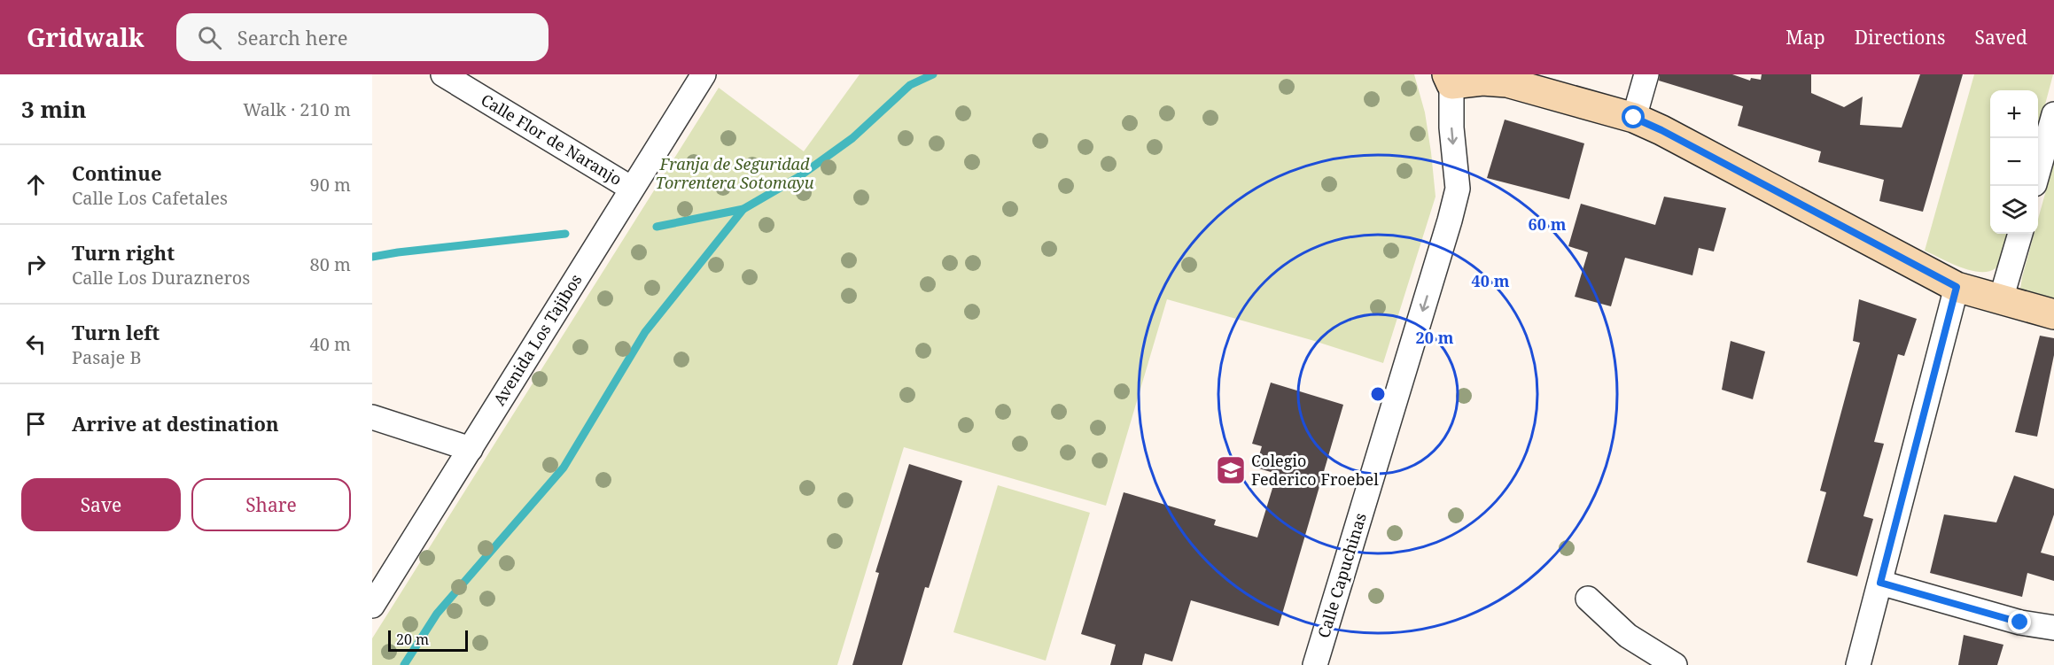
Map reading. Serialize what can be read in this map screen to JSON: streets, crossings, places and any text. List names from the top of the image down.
{
  "streets": {
    "street": ["Calle Flor de Naranjo", "Avenida Los Tajibos", "Calle Capuchinas"]
  },
  "crossings": [
    ["Calle Flor de Naranjo", "Avenida Los Tajibos"]
  ],
  "one_way": ["Calle Capuchinas"],
  "parks": ["Franja de Seguridad Torrentera Sotomayu"],
  "places": {
    "school or university": ["Colegio Federico Froebel"]
  },
  "scale_bar": "20 m",
  "page": {
    "header": "Gridwalk",
    "search": "Search here",
    "nav": ["Map", "Directions", "Saved"],
    "heading": ["3 min", "Walk · 210 m"],
    "map_buttons": ["+", "−"],
    "list": [
      ["Continue", "Calle Los Cafetales", "90 m"],
      ["Turn right", "Calle Los Durazneros", "80 m"],
      ["Turn left", "Pasaje B", "40 m"],
      "Arrive at destination"
    ],
    "buttons": ["Save", "Share"],
    "scale": "20 m"
  },
  "rings": ["60 m", "40 m", "20 m"]
}
